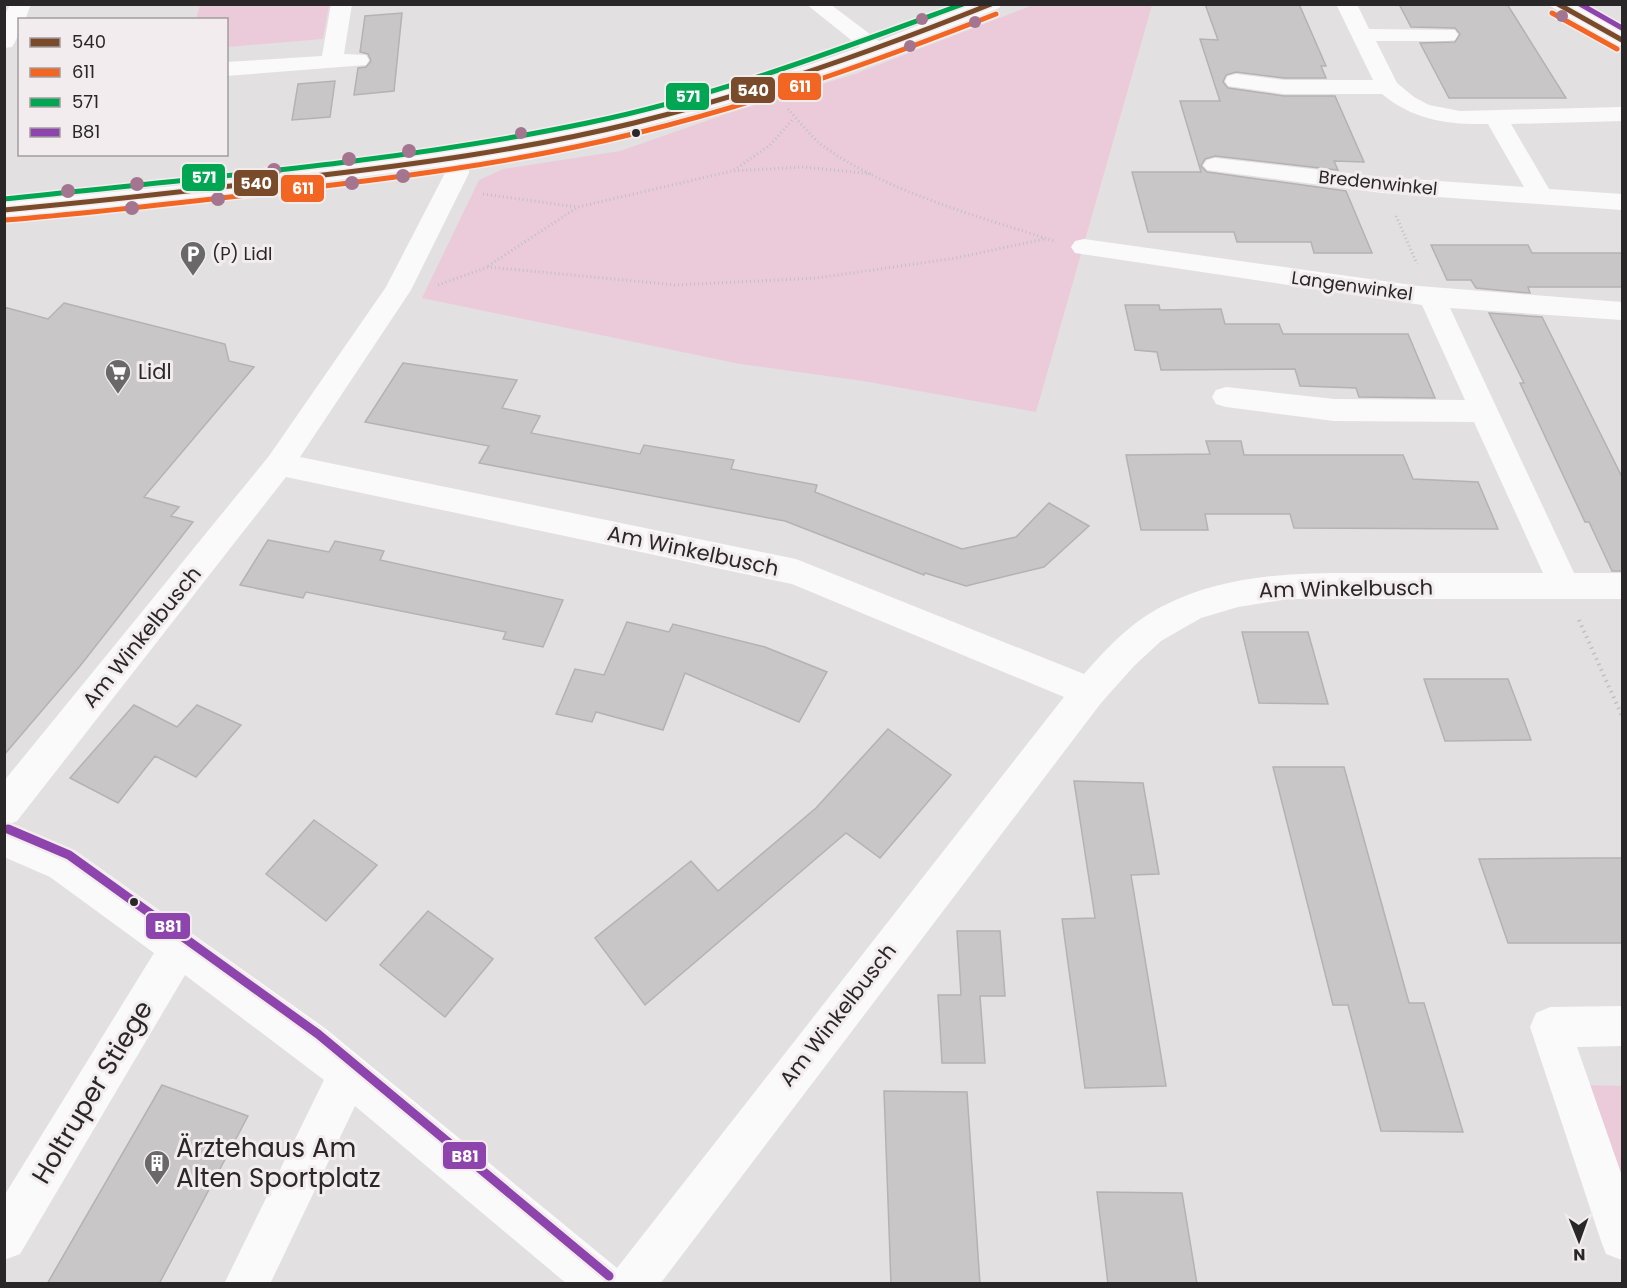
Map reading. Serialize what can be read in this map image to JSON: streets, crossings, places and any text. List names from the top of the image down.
{
  "streets": {
    "street": [
      "Bredenwinkel",
      "Langenwinkel",
      "Am Winkelbusch",
      "Holtruper Stiege"
    ]
  },
  "places": {
    "parking": ["(P) Lidl"],
    "supermarket": ["Lidl"],
    "building": ["Ärztehaus Am Alten Sportplatz"]
  },
  "lines": [
    "transit line 540",
    "transit line 571",
    "transit line B81",
    "transit line 611"
  ],
  "legend": [
    "540",
    "611",
    "571",
    "B81"
  ],
  "north": "bottom"
}
